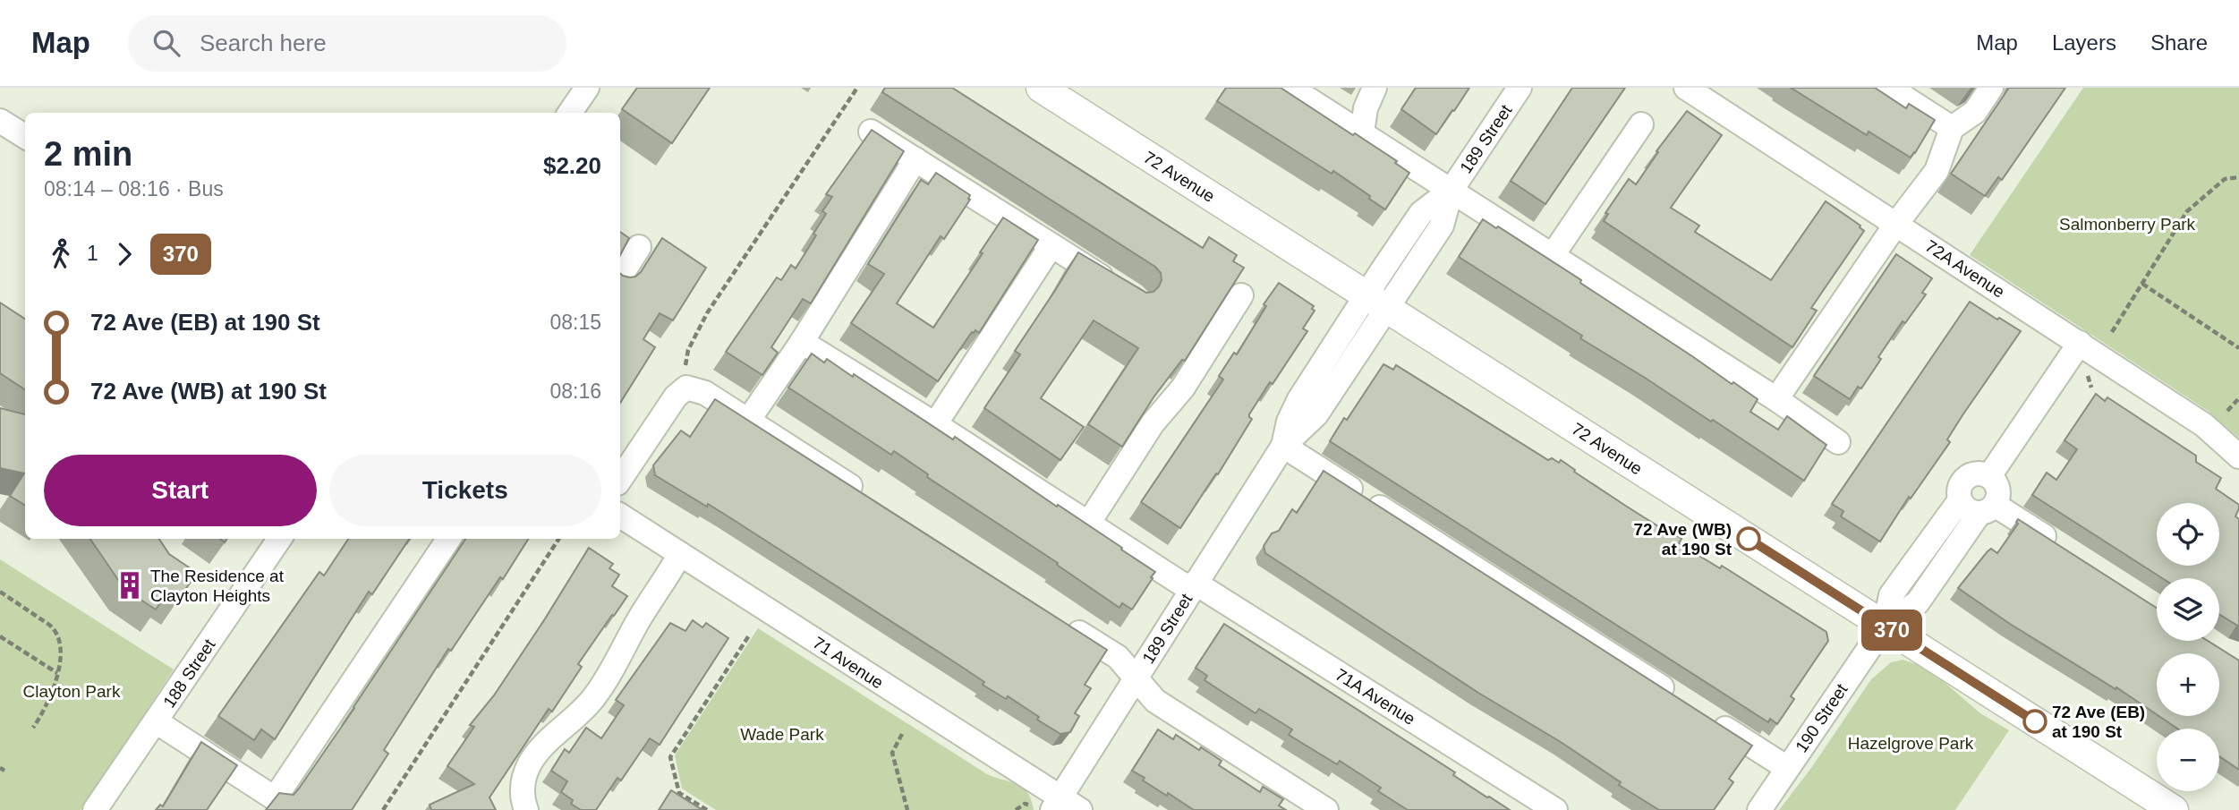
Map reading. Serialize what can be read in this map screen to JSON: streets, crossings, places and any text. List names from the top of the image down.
{
  "streets": {
    "main road": ["72 Avenue"],
    "street": [
      "189 Street",
      "72A Avenue",
      "71 Avenue",
      "188 Street",
      "71A Avenue",
      "190 Street"
    ]
  },
  "crossings": [
    ["189 Street", "72 Avenue"],
    ["189 Street", "71 Avenue"],
    ["189 Street", "71A Avenue"],
    ["72 Avenue", "190 Street"]
  ],
  "parks": [
    "Salmonberry Park",
    "Clayton Park",
    "Wade Park",
    "Hazelgrove Park"
  ],
  "places": {
    "other": ["72 Ave (WB) at 190 St", "72 Ave (EB) at 190 St"],
    "building": ["The Residence at Clayton Heights"]
  },
  "lines": ["bus line 370"],
  "page": {
    "header": "Map",
    "search": "Search here",
    "nav": ["Map", "Layers", "Share"],
    "on_map": "370",
    "heading": ["2 min", "08:14 – 08:16 · Bus", "$2.20"],
    "legs": ["1", "370"],
    "list": [
      {
        "name": "72 Ave (EB) at 190 St",
        "value": "08:15"
      },
      {
        "name": "72 Ave (WB) at 190 St",
        "value": "08:16"
      }
    ],
    "buttons": ["Start", "Tickets"],
    "map_buttons": ["+", "−"]
  }
}
